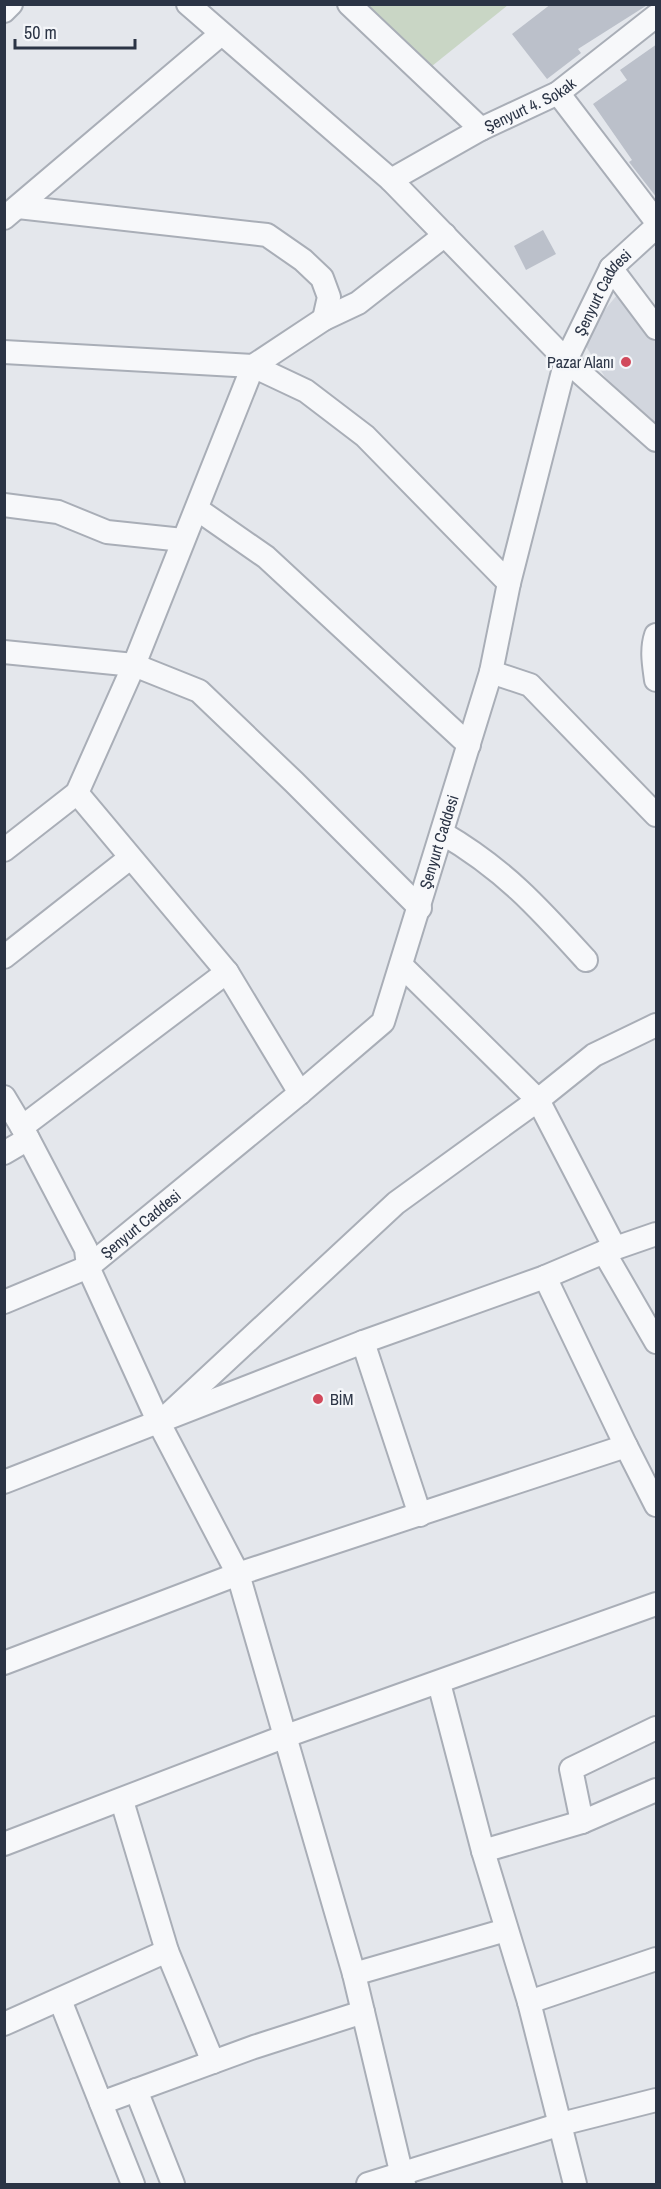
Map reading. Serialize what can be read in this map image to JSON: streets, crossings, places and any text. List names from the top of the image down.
{
  "streets": {
    "street": ["Şenyurt 4. Sokak", "Şenyurt Caddesi"]
  },
  "places": ["Pazar Alanı", "BİM"],
  "scale_bar": "50 m"
}
